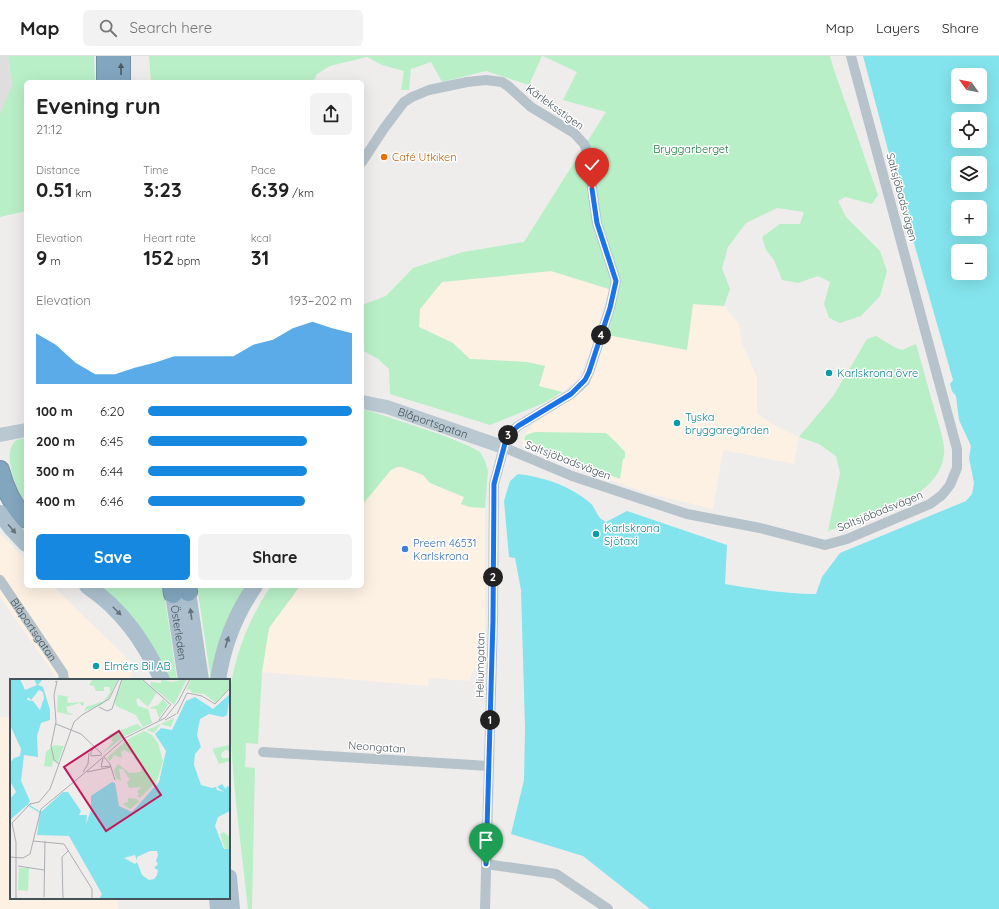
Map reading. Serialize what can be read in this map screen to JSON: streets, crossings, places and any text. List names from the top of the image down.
{
  "streets": {
    "main road": ["Österleden"],
    "street": [
      "Kärleksstigen",
      "Saltsjöbadsvägen",
      "Blåportsgatan",
      "Heliumgatan",
      "Neongatan"
    ]
  },
  "crossings": [
    ["Kärleksstigen", "Saltsjöbadsvägen"],
    ["Kärleksstigen", "Blåportsgatan"],
    ["Kärleksstigen", "Heliumgatan"],
    ["Saltsjöbadsvägen", "Blåportsgatan"],
    ["Saltsjöbadsvägen", "Heliumgatan"],
    ["Blåportsgatan", "Heliumgatan"],
    ["Heliumgatan", "Neongatan"]
  ],
  "parks": ["Bryggarberget"],
  "places": [
    "Café Utkiken",
    "Karlskrona övre",
    "Tyska bryggaregården",
    "Karlskrona Sjötaxi",
    "Preem 46531 Karlskrona",
    "Elmérs Bil AB"
  ],
  "north": "top left",
  "page": {
    "header": "Map",
    "search": "Search here",
    "nav": ["Map", "Layers", "Share"],
    "map_buttons": ["+", "−"],
    "heading": ["Evening run", "21:12"],
    "stats": [
      ["Distance", "0.51 km"],
      ["Time", "3:23"],
      ["Pace", "6:39 /km"],
      ["Elevation", "9 m"],
      ["Heart rate", "152 bpm"],
      ["kcal", "31"]
    ],
    "chart": ["Elevation", "193–202 m"],
    "pins": [
      "4",
      "3",
      "2",
      "1"
    ],
    "list": [
      {
        "name": "100 m",
        "note": "6:20"
      },
      {
        "name": "200 m",
        "note": "6:45"
      },
      {
        "name": "300 m",
        "note": "6:44"
      },
      {
        "name": "400 m",
        "note": "6:46"
      }
    ],
    "buttons": ["Save", "Share"]
  }
}
